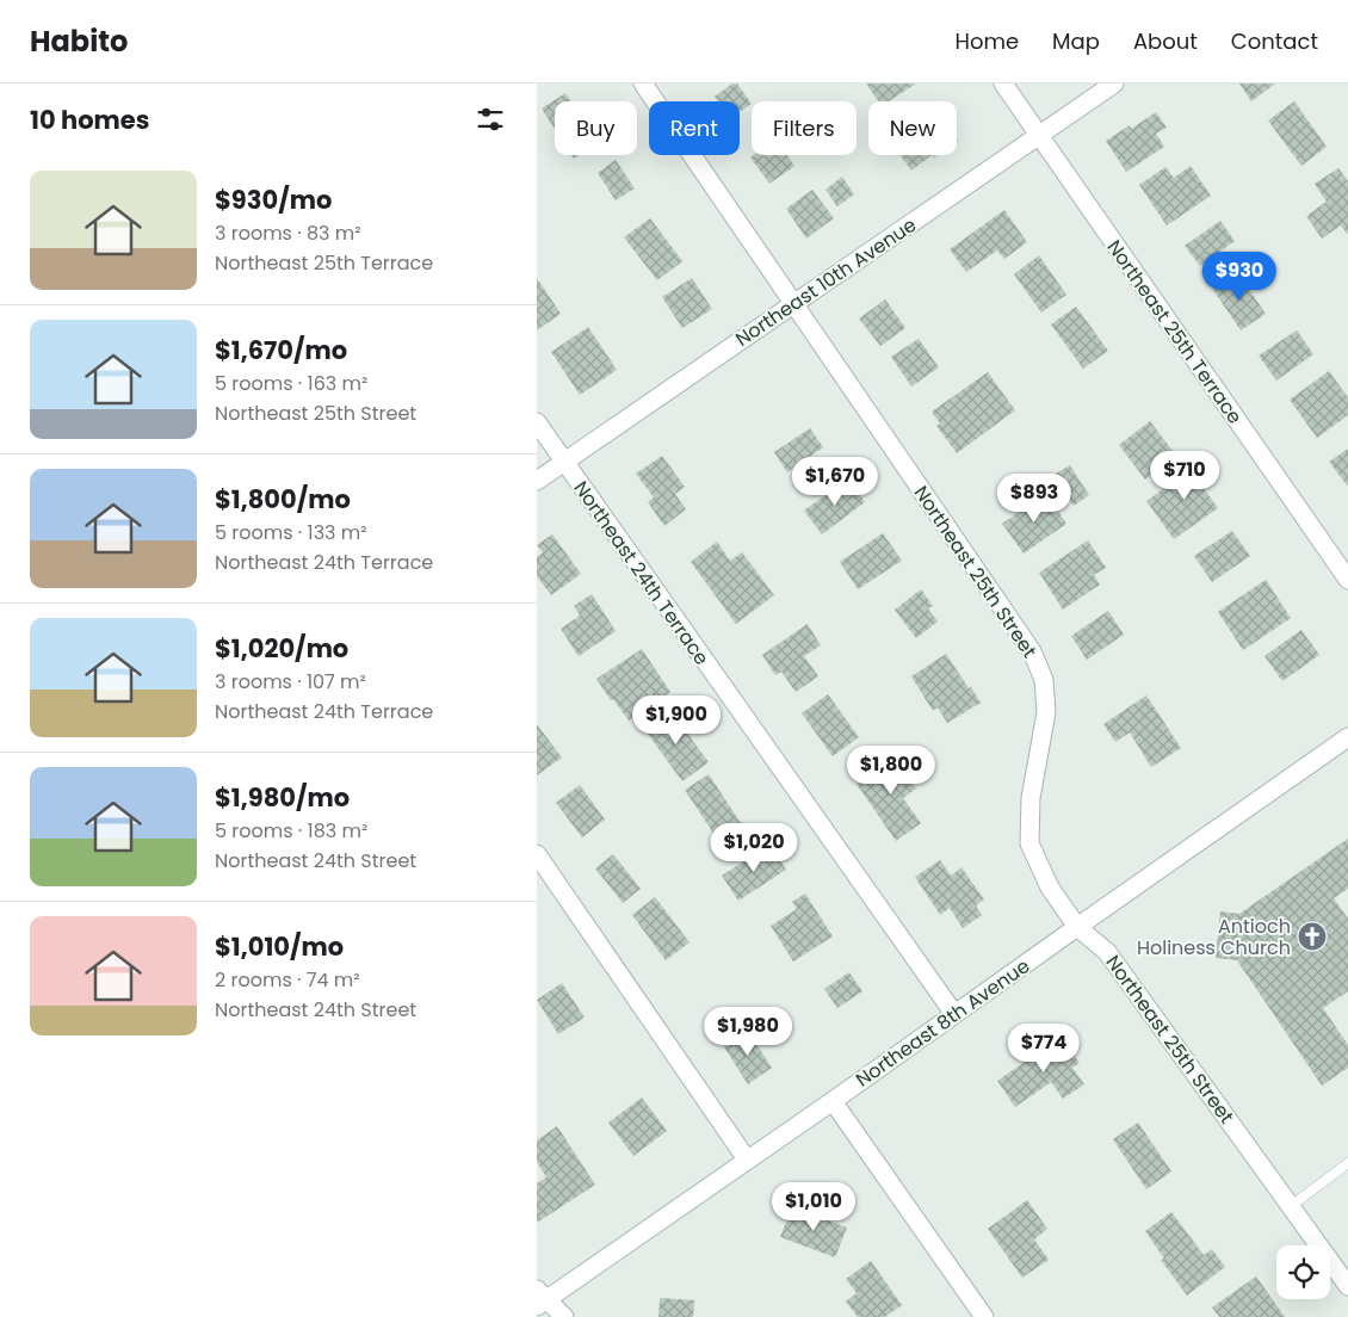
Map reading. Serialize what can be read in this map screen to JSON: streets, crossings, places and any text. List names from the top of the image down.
{
  "streets": {
    "street": [
      "Northeast 10th Avenue",
      "Northeast 25th Terrace",
      "Northeast 25th Street",
      "Northeast 24th Terrace",
      "Northeast 8th Avenue"
    ]
  },
  "crossings": [
    ["Northeast 10th Avenue", "Northeast 25th Terrace"],
    ["Northeast 10th Avenue", "Northeast 25th Street"],
    ["Northeast 10th Avenue", "Northeast 24th Terrace"],
    ["Northeast 25th Street", "Northeast 8th Avenue"],
    ["Northeast 24th Terrace", "Northeast 8th Avenue"]
  ],
  "places": {
    "church": ["Antioch Holiness Church"]
  },
  "page": {
    "header": "Habito",
    "nav": [
      "Home",
      "Map",
      "About",
      "Contact"
    ],
    "heading": "10 homes",
    "chip": [
      "Buy",
      "Rent",
      "Filters",
      "New"
    ],
    "list": [
      {
        "name": "$930/mo",
        "note": "3 rooms · 83 m² · Northeast 25th Terrace"
      },
      {
        "name": "$1,670/mo",
        "note": "5 rooms · 163 m² · Northeast 25th Street"
      },
      {
        "name": "$1,800/mo",
        "note": "5 rooms · 133 m² · Northeast 24th Terrace"
      },
      {
        "name": "$1,020/mo",
        "note": "3 rooms · 107 m² · Northeast 24th Terrace"
      },
      {
        "name": "$1,980/mo",
        "note": "5 rooms · 183 m² · Northeast 24th Street"
      },
      {
        "name": "$1,010/mo",
        "note": "2 rooms · 74 m² · Northeast 24th Street"
      }
    ],
    "price": [
      "$930",
      "$710",
      "$1,670",
      "$893",
      "$1,900",
      "$1,800",
      "$1,020",
      "$1,980",
      "$774",
      "$1,010"
    ]
  }
}
